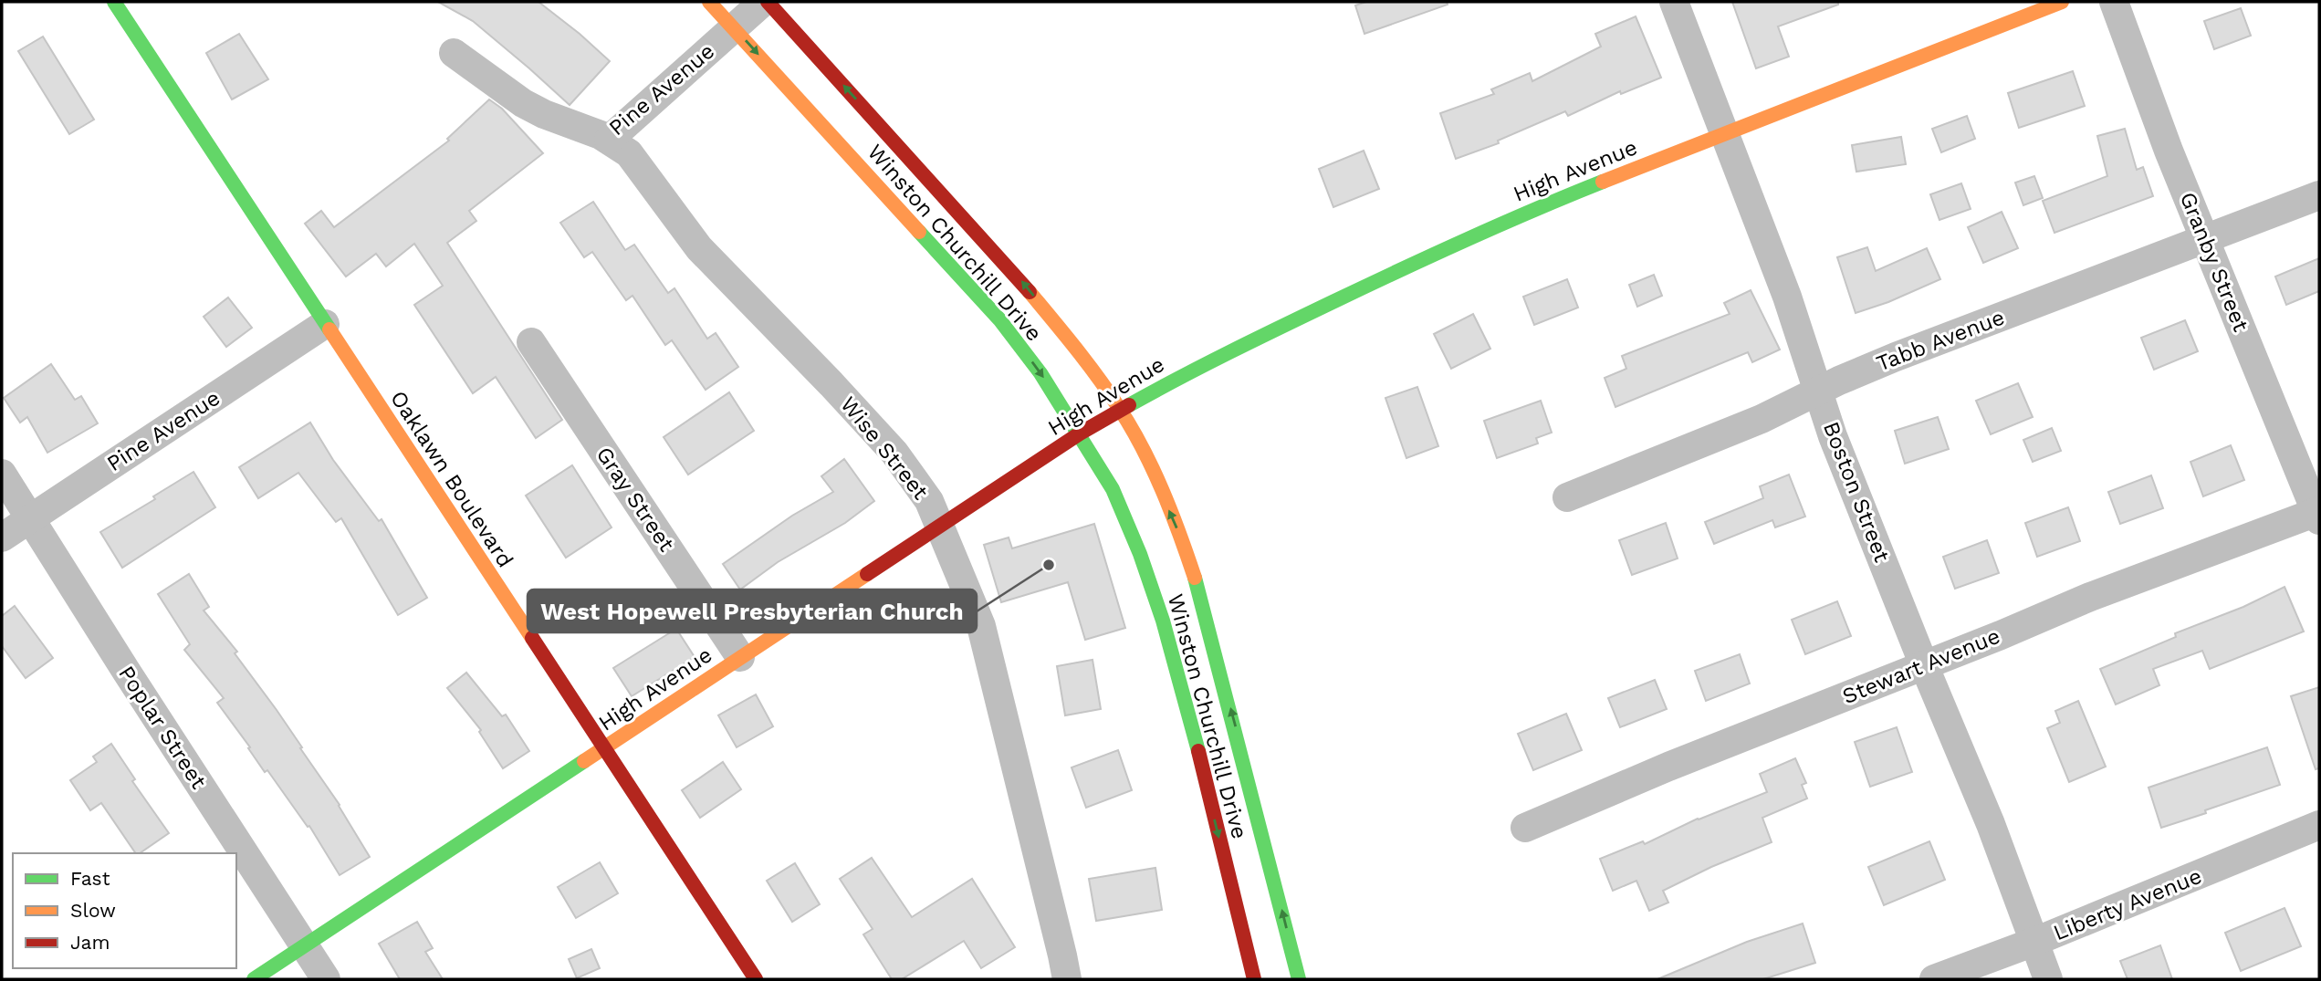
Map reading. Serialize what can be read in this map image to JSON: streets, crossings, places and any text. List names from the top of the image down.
{
  "streets": {
    "main road": ["High Avenue", "Winston Churchill Drive", "Oaklawn Boulevard"],
    "street": [
      "Pine Avenue",
      "Granby Street",
      "Tabb Avenue",
      "Wise Street",
      "Boston Street",
      "Gray Street",
      "Stewart Avenue",
      "Poplar Street",
      "Liberty Avenue"
    ]
  },
  "crossings": [
    ["Pine Avenue", "Winston Churchill Drive"],
    ["Pine Avenue", "Wise Street"],
    ["Pine Avenue", "Oaklawn Boulevard"],
    ["Pine Avenue", "Poplar Street"],
    ["High Avenue", "Winston Churchill Drive"],
    ["High Avenue", "Wise Street"],
    ["High Avenue", "Oaklawn Boulevard"],
    ["High Avenue", "Boston Street"],
    ["High Avenue", "Gray Street"],
    ["High Avenue", "Poplar Street"],
    ["Granby Street", "Tabb Avenue"],
    ["Granby Street", "Stewart Avenue"],
    ["Tabb Avenue", "Boston Street"],
    ["Boston Street", "Stewart Avenue"],
    ["Boston Street", "Liberty Avenue"]
  ],
  "places": ["West Hopewell Presbyterian Church"],
  "legend": ["Fast", "Slow", "Jam"]
}
